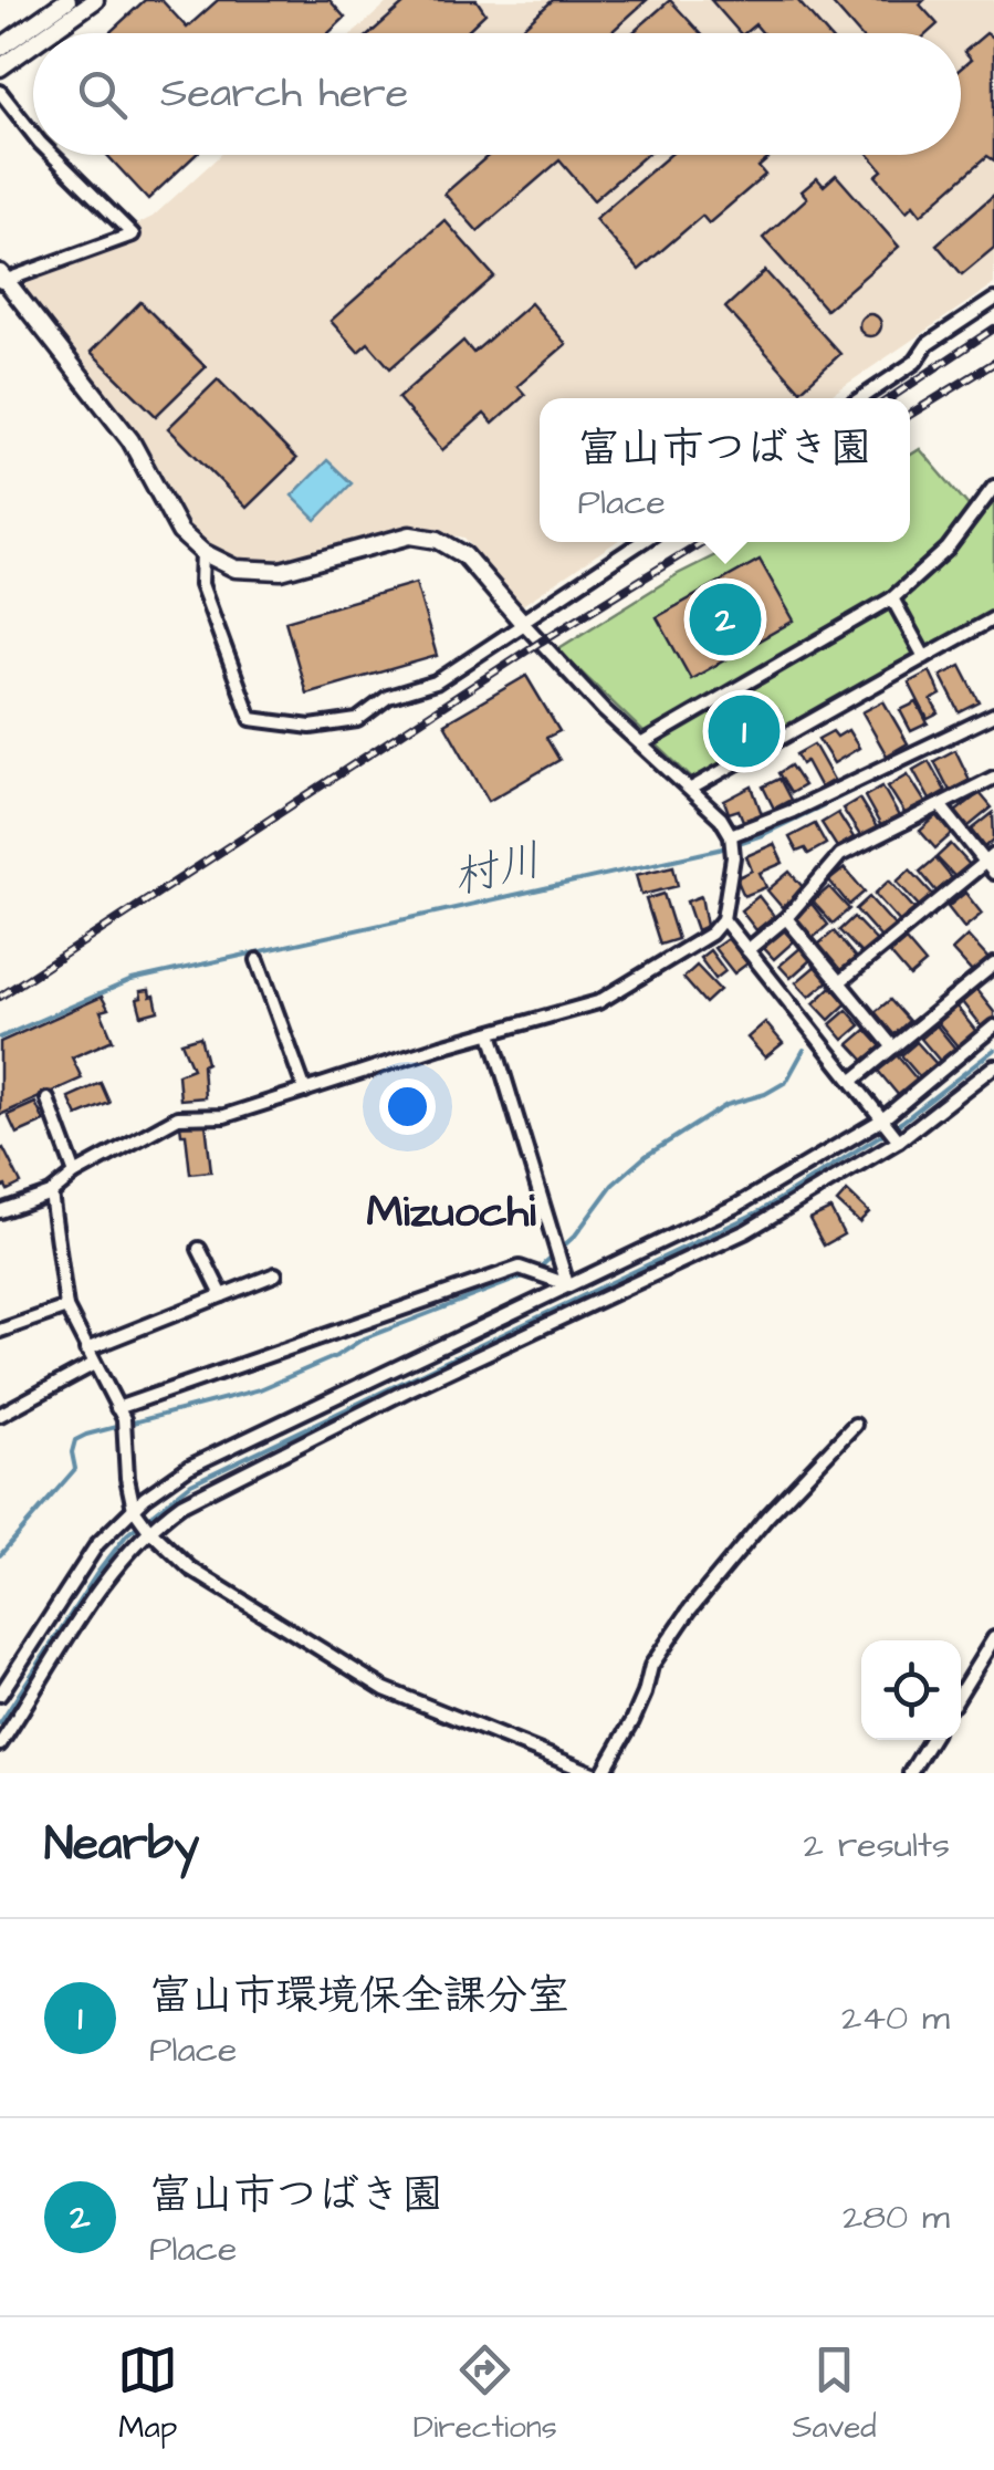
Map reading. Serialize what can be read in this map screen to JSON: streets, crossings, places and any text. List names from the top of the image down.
{
  "districts": ["Mizuochi"],
  "water": ["村川"],
  "page": {
    "search": "Search here",
    "popup": ["富山市つばき園", "Place"],
    "pins": ["2", "1"],
    "heading": ["Nearby", "2 results"],
    "list": [
      {
        "mark": "1",
        "name": "富山市環境保全課分室",
        "note": "Place",
        "value": "240 m"
      },
      {
        "mark": "2",
        "name": "富山市つばき園",
        "note": "Place",
        "value": "280 m"
      }
    ],
    "nav": ["Map", "Directions", "Saved"]
  }
}
